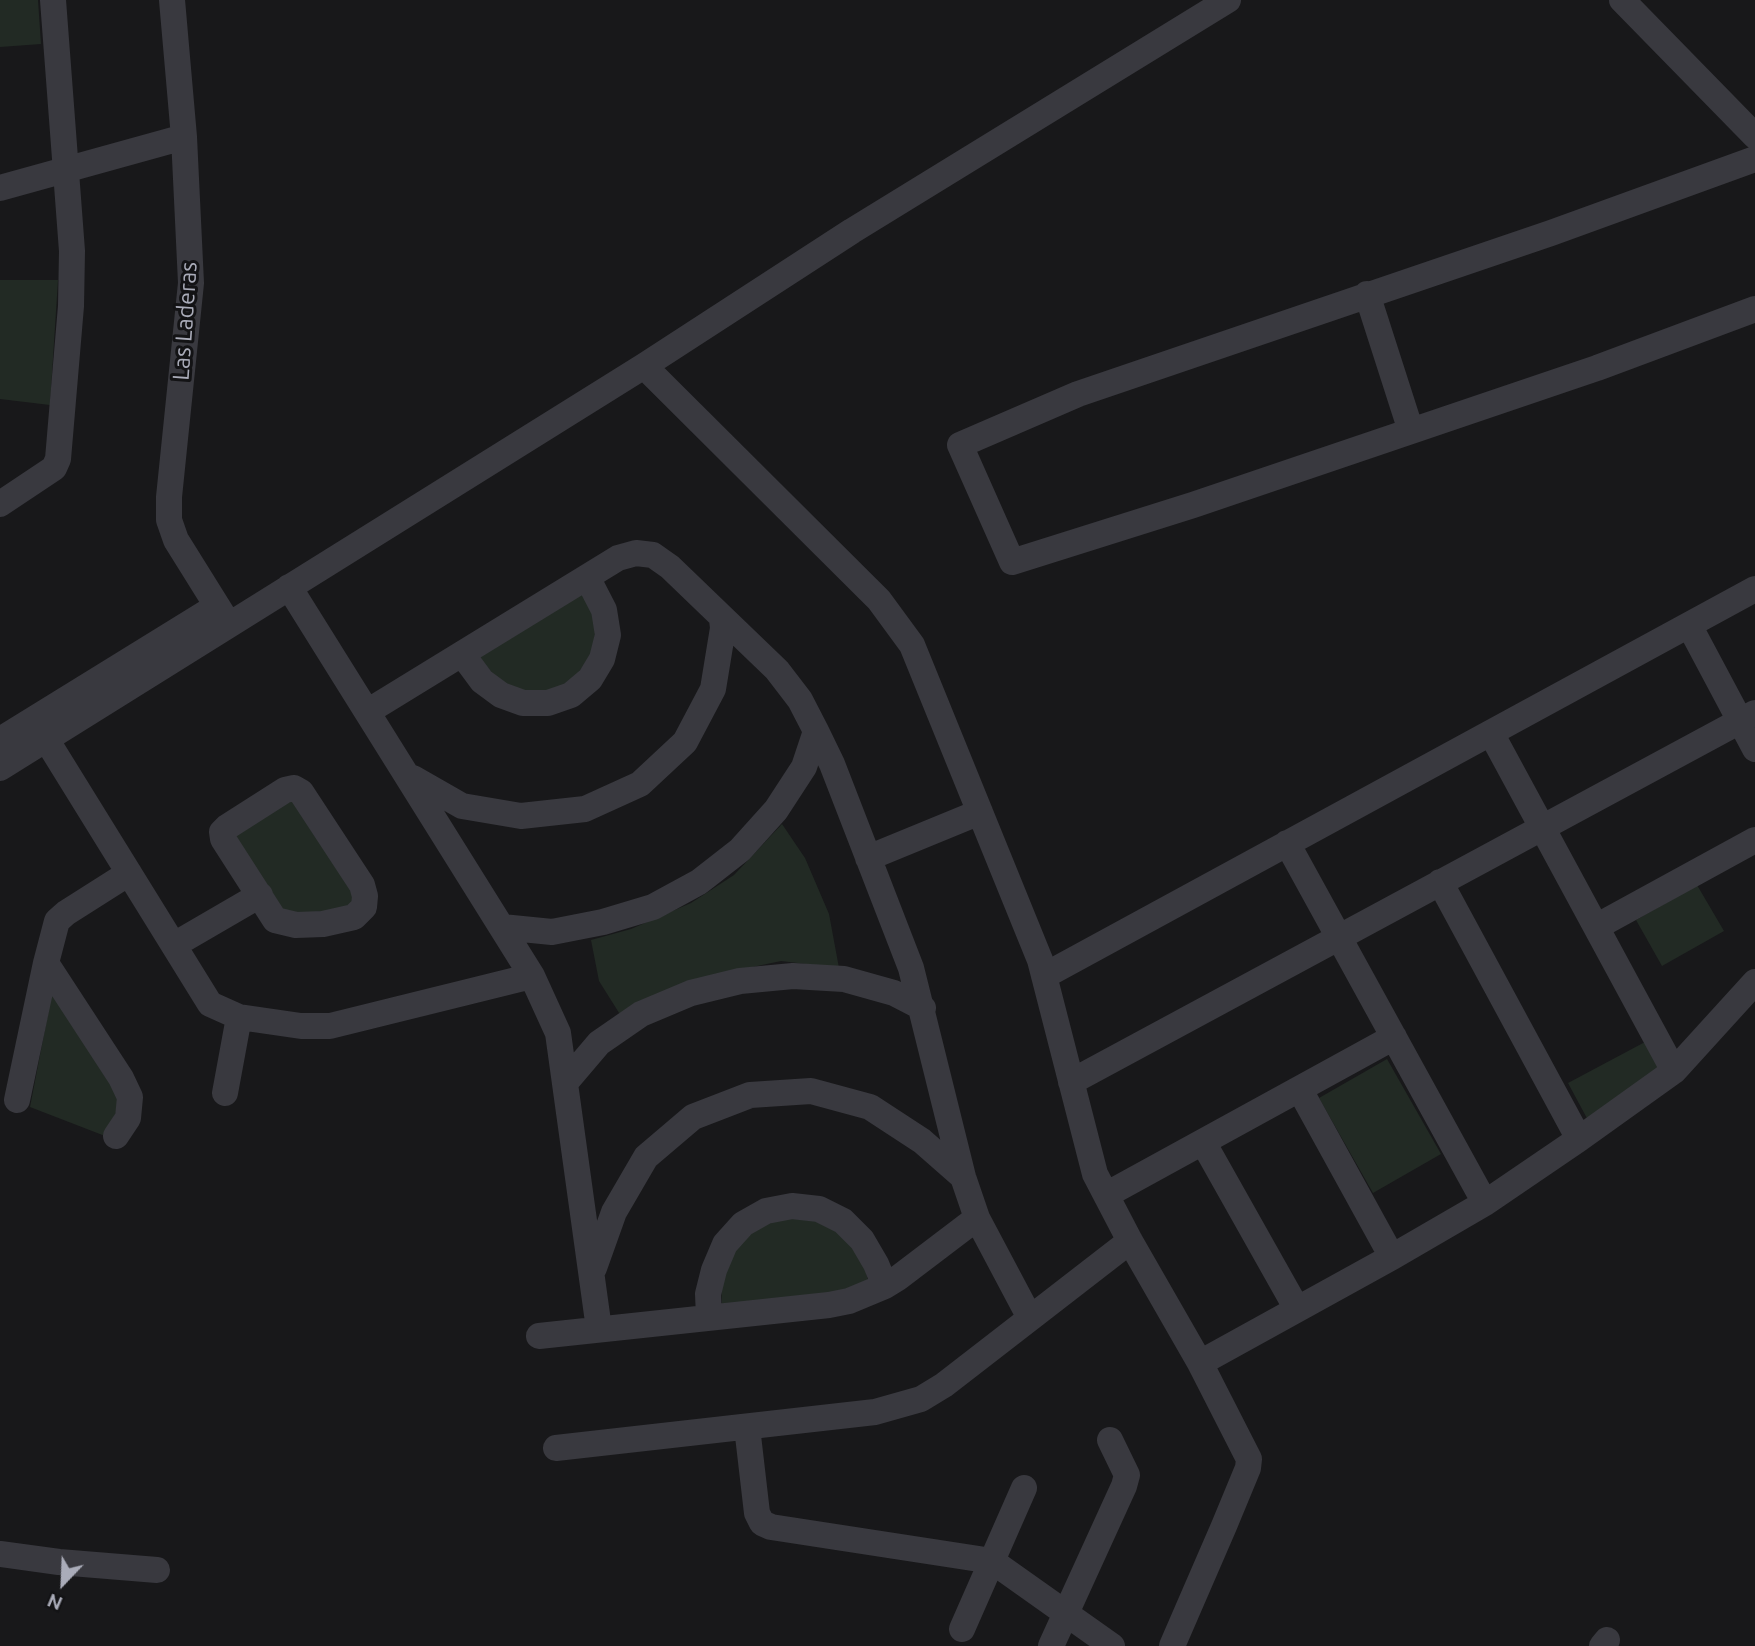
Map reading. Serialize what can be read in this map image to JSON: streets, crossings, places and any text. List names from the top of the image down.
{
  "streets": {
    "street": ["Las Laderas"]
  },
  "north": "bottom left"
}
